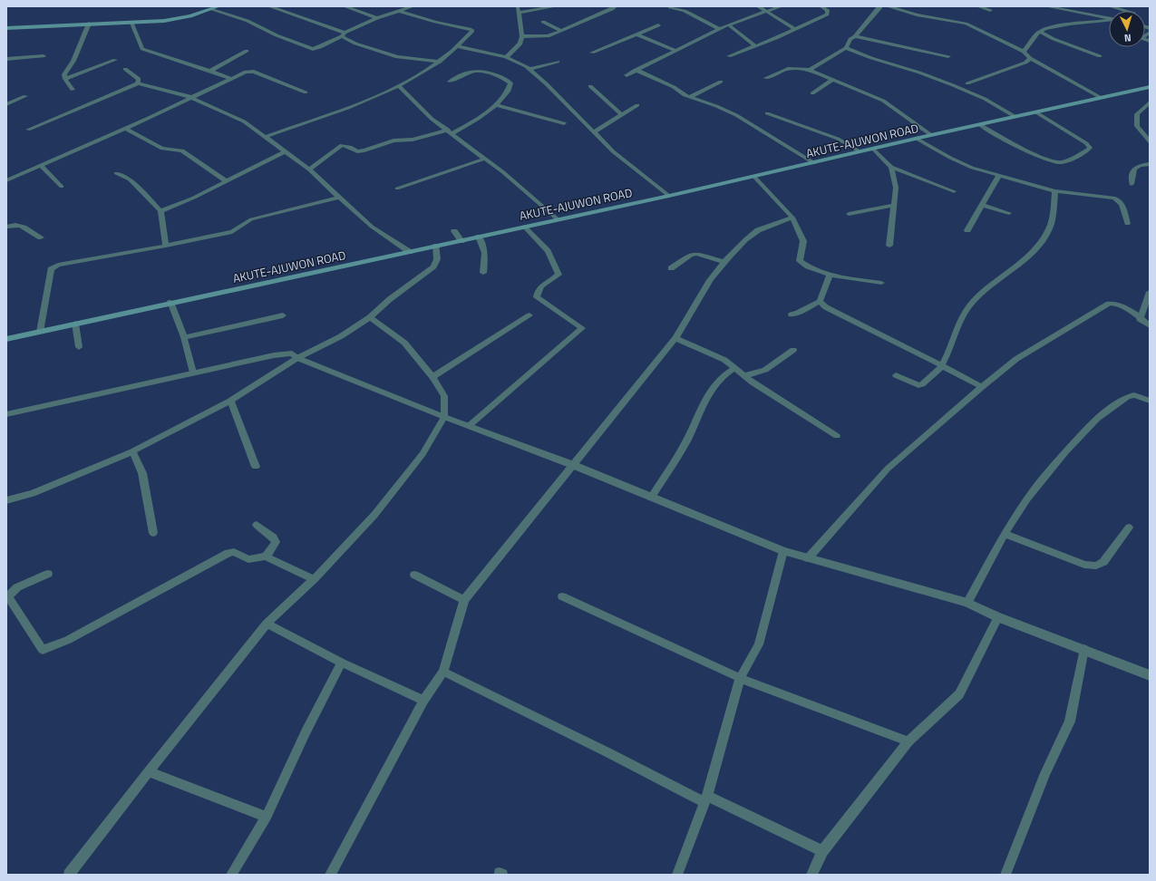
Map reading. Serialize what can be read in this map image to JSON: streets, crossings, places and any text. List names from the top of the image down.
{
  "streets": {
    "main road": ["AKUTE-AJUWON ROAD"]
  },
  "north": "bottom"
}
